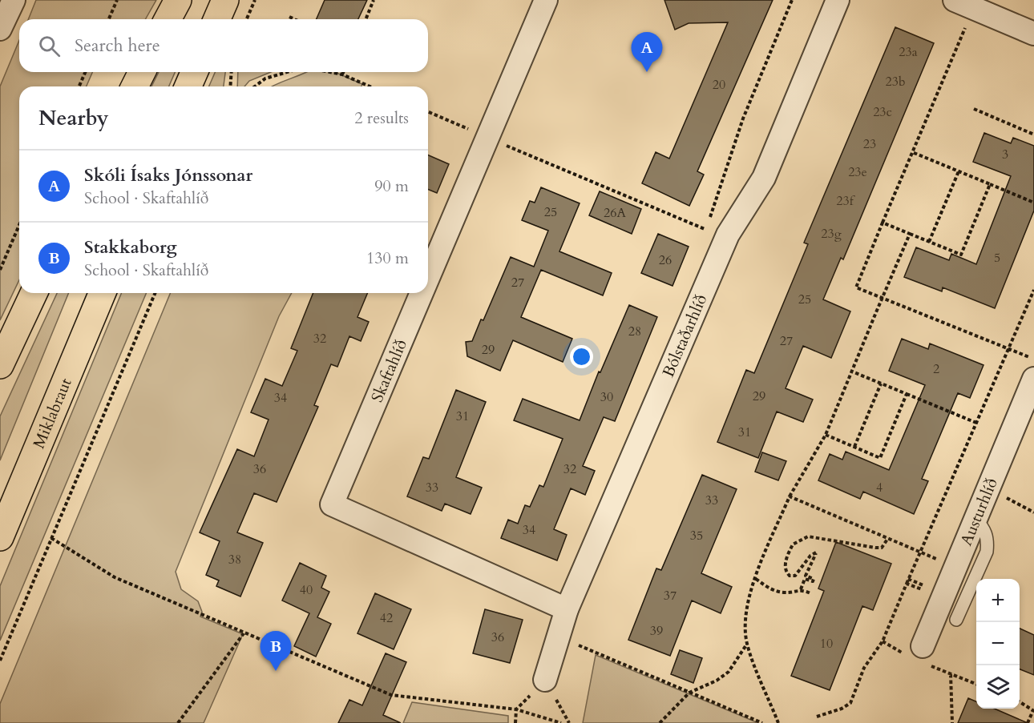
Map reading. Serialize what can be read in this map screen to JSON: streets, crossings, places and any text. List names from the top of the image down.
{
  "streets": {
    "highway": ["Miklabraut"],
    "street": ["Bólstaðarhlíð", "Skaftahlíð", "Austurhlíð"]
  },
  "crossings": [
    ["Bólstaðarhlíð", "Skaftahlíð"]
  ],
  "house_numbers": [
    "23a",
    "23b",
    "20",
    "23c",
    "23",
    "3",
    "23e",
    "23f",
    "25",
    "26A",
    "23g",
    "5",
    "26",
    "27",
    "25",
    "28",
    "32",
    "27",
    "29",
    "2",
    "29",
    "30",
    "34",
    "31",
    "31",
    "36",
    "32",
    "33",
    "4",
    "33",
    "34",
    "35",
    "38",
    "40",
    "37",
    "42",
    "39",
    "36",
    "10"
  ],
  "page": {
    "search": "Search here",
    "pins": ["A", "B"],
    "heading": ["Nearby", "2 results"],
    "list": [
      {
        "mark": "A",
        "name": "Skóli Ísaks Jónssonar",
        "note": "School · Skaftahlíð",
        "value": "90 m"
      },
      {
        "mark": "B",
        "name": "Stakkaborg",
        "note": "School · Skaftahlíð",
        "value": "130 m"
      }
    ],
    "map_buttons": ["+", "−"]
  }
}
